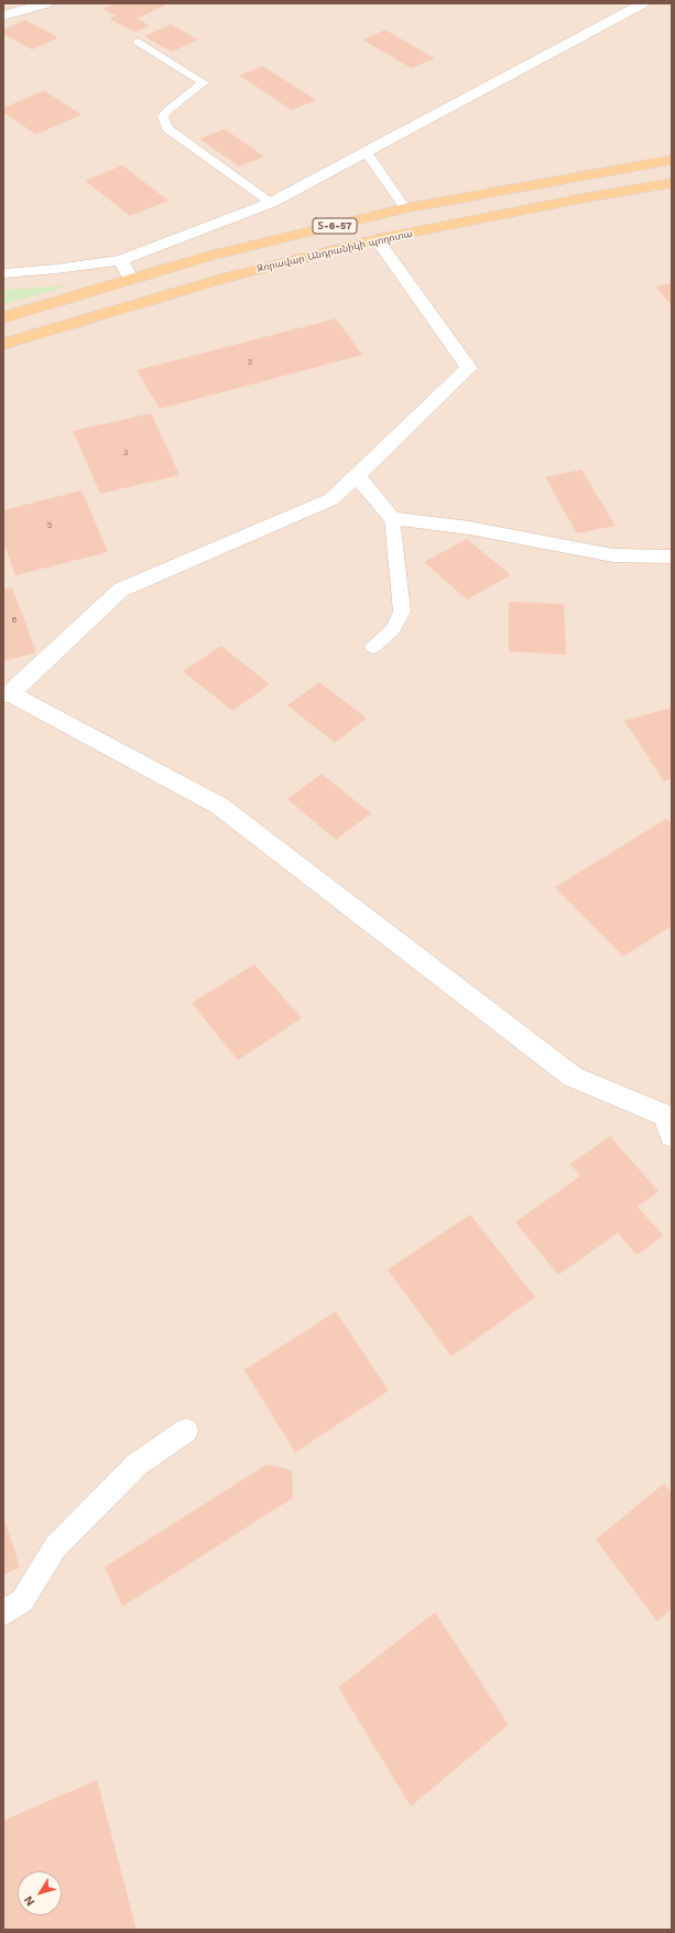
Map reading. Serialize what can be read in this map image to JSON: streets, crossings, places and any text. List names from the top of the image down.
{
  "streets": {
    "main road": ["Տ-6-57", "Զորավար Անդրանիկի պողոտա"]
  },
  "house_numbers": [
    "2",
    "3",
    "5",
    "6"
  ],
  "north": "bottom left"
}
